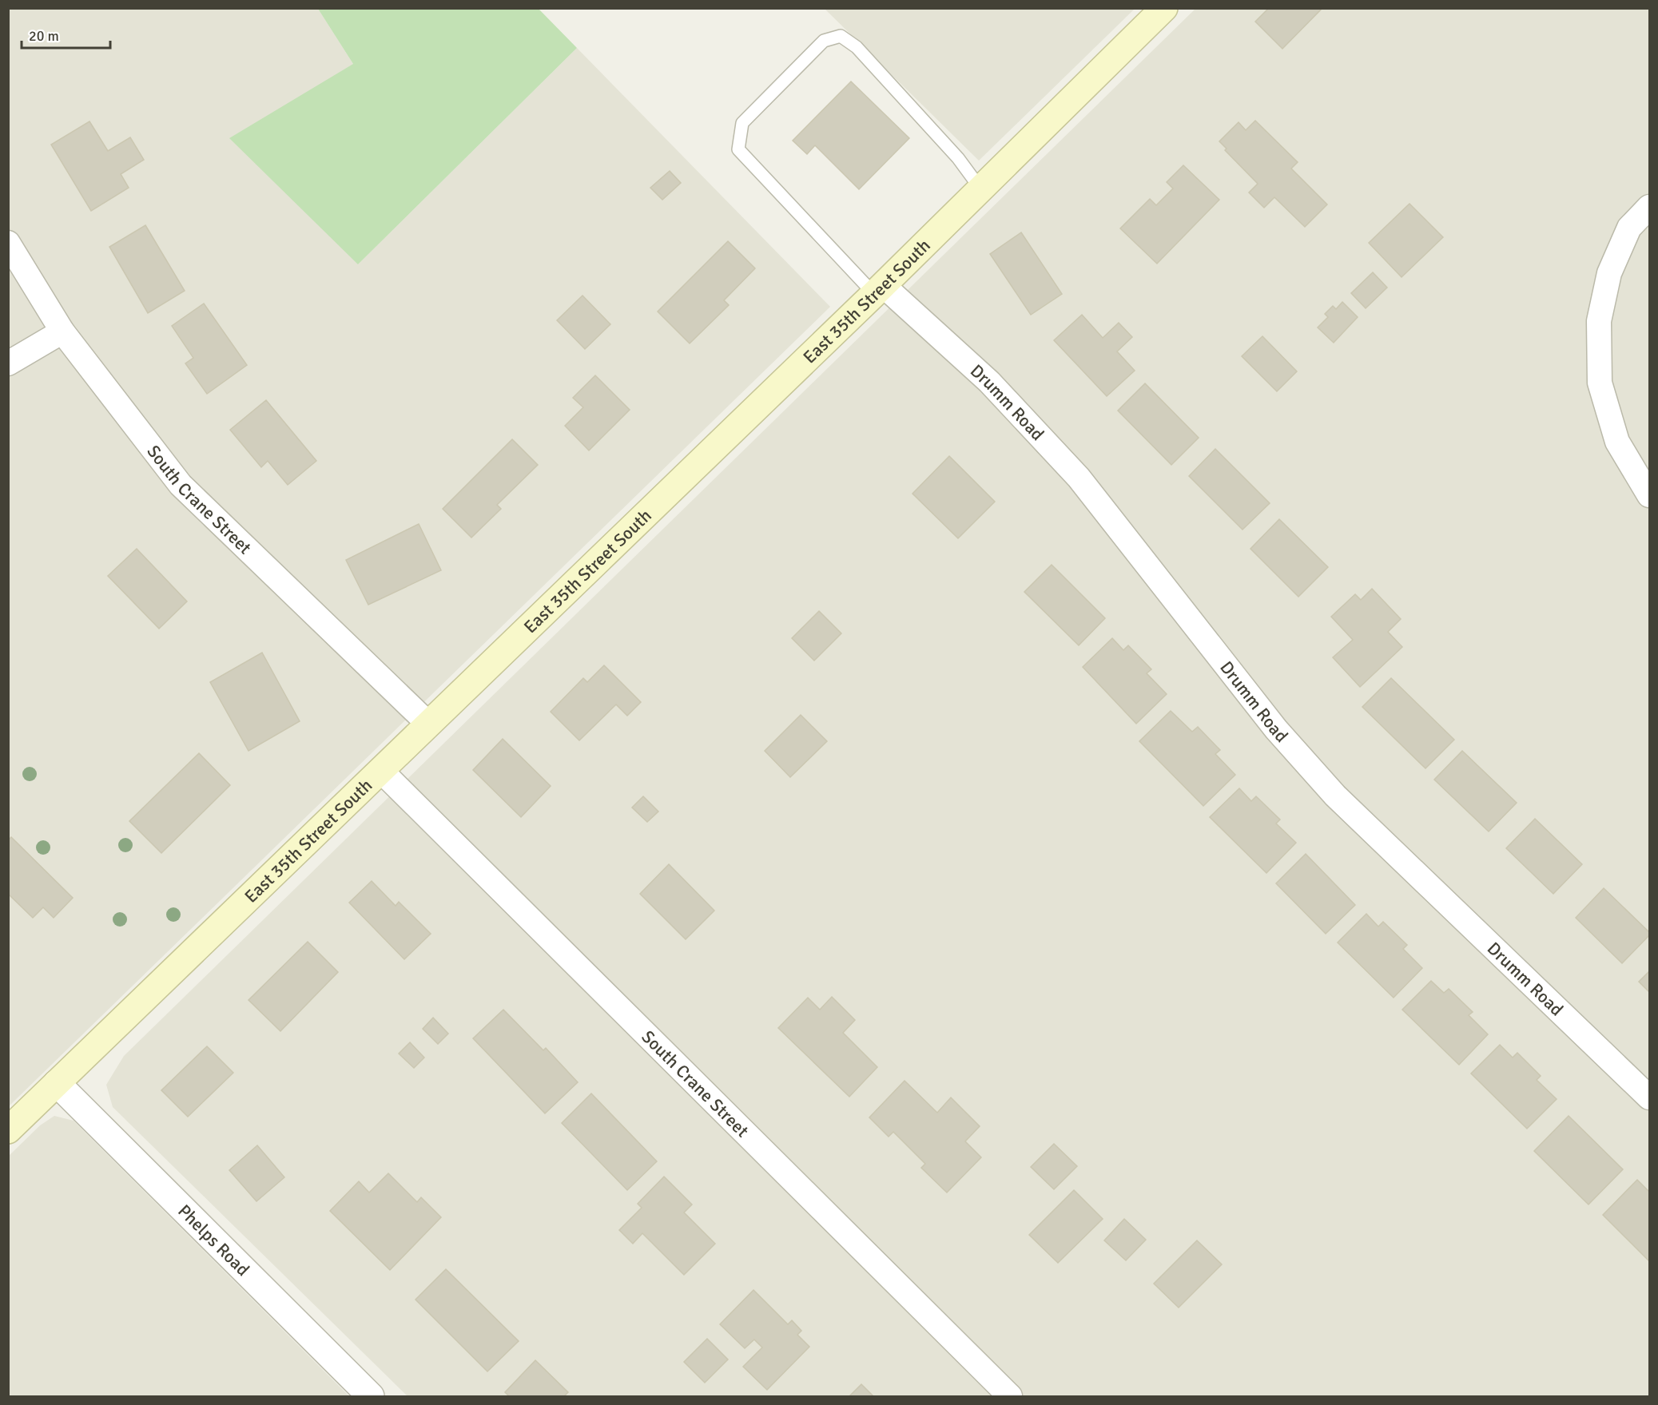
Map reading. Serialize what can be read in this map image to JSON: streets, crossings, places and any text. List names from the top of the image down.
{
  "streets": {
    "main road": ["East 35th Street South"],
    "street": ["Drumm Road", "South Crane Street", "Phelps Road"]
  },
  "crossings": [
    ["East 35th Street South", "Drumm Road"],
    ["East 35th Street South", "South Crane Street"],
    ["East 35th Street South", "Phelps Road"]
  ],
  "scale_bar": "20 m"
}
